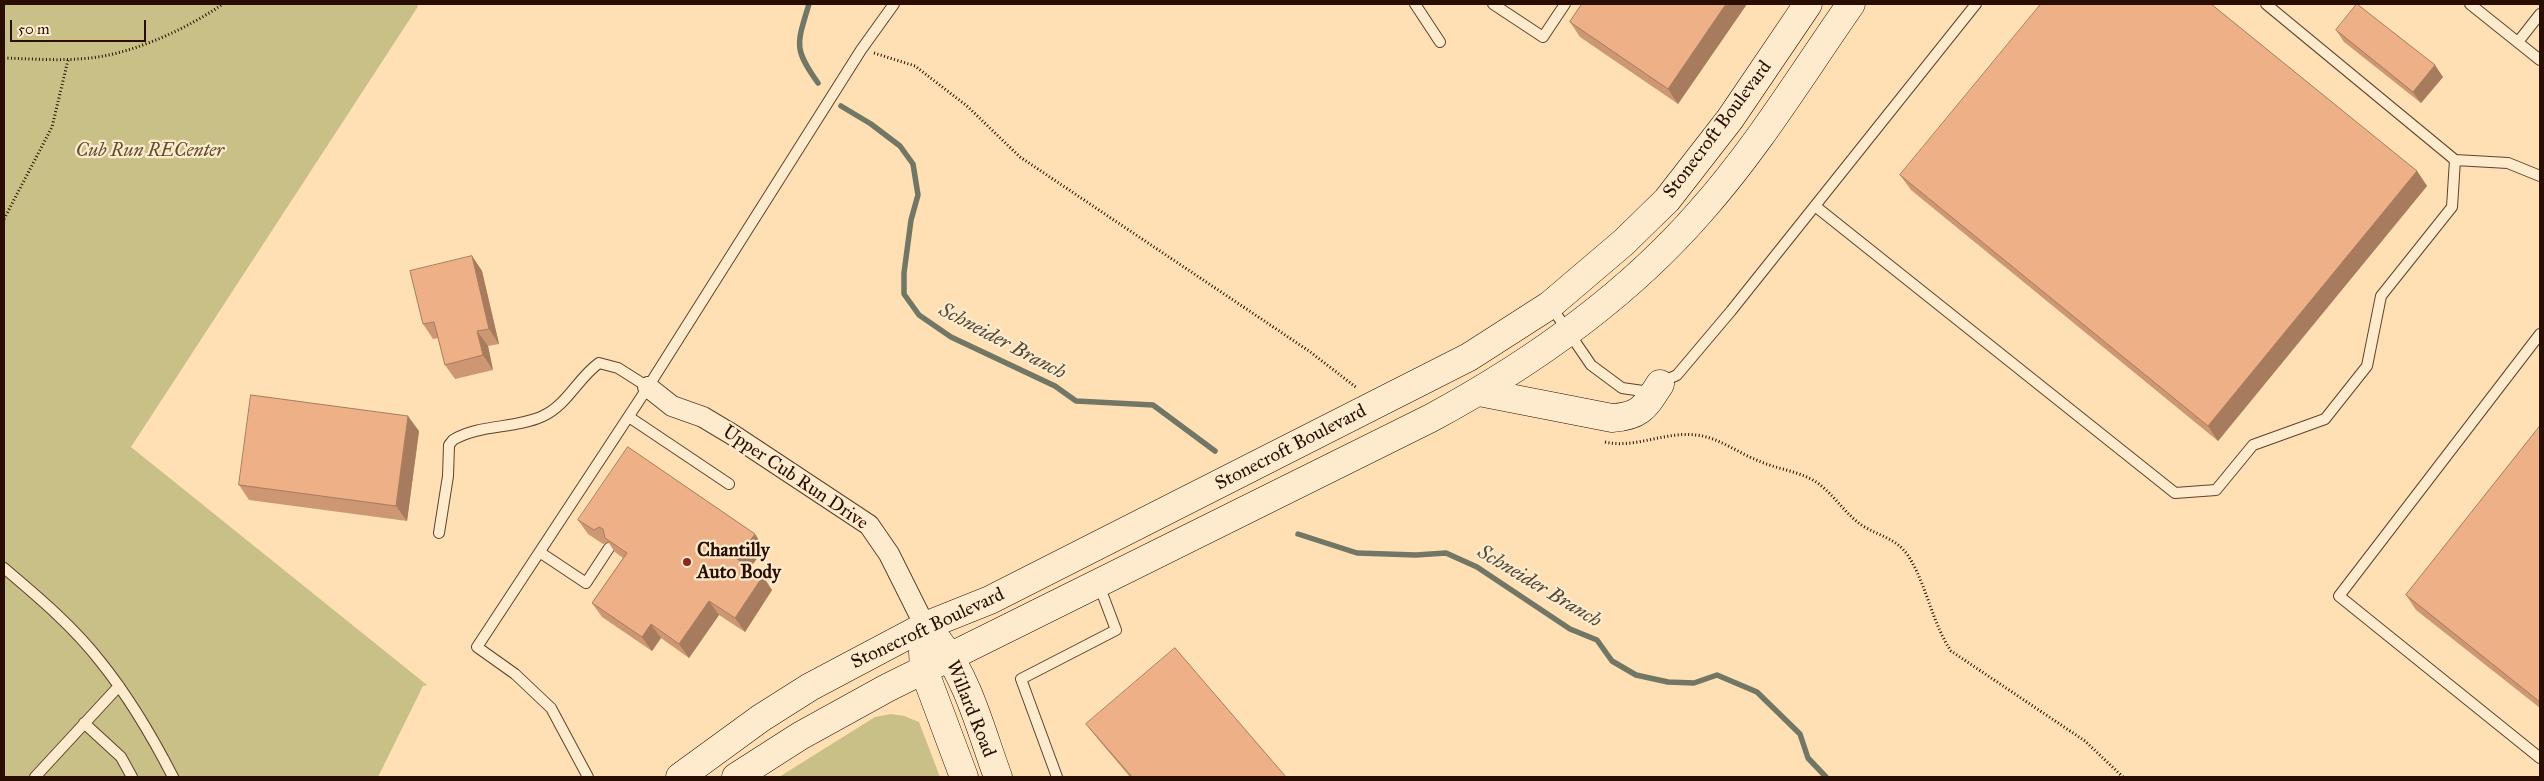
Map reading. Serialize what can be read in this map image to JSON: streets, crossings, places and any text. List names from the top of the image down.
{
  "streets": {
    "main road": ["Stonecroft Boulevard", "Willard Road"],
    "street": ["Upper Cub Run Drive"]
  },
  "crossings": [
    ["Stonecroft Boulevard", "Upper Cub Run Drive"],
    ["Stonecroft Boulevard", "Willard Road"],
    ["Upper Cub Run Drive", "Willard Road"]
  ],
  "water": ["Schneider Branch"],
  "parks": ["Cub Run RECenter"],
  "places": ["Chantilly Auto Body"],
  "scale_bar": "50 m"
}
